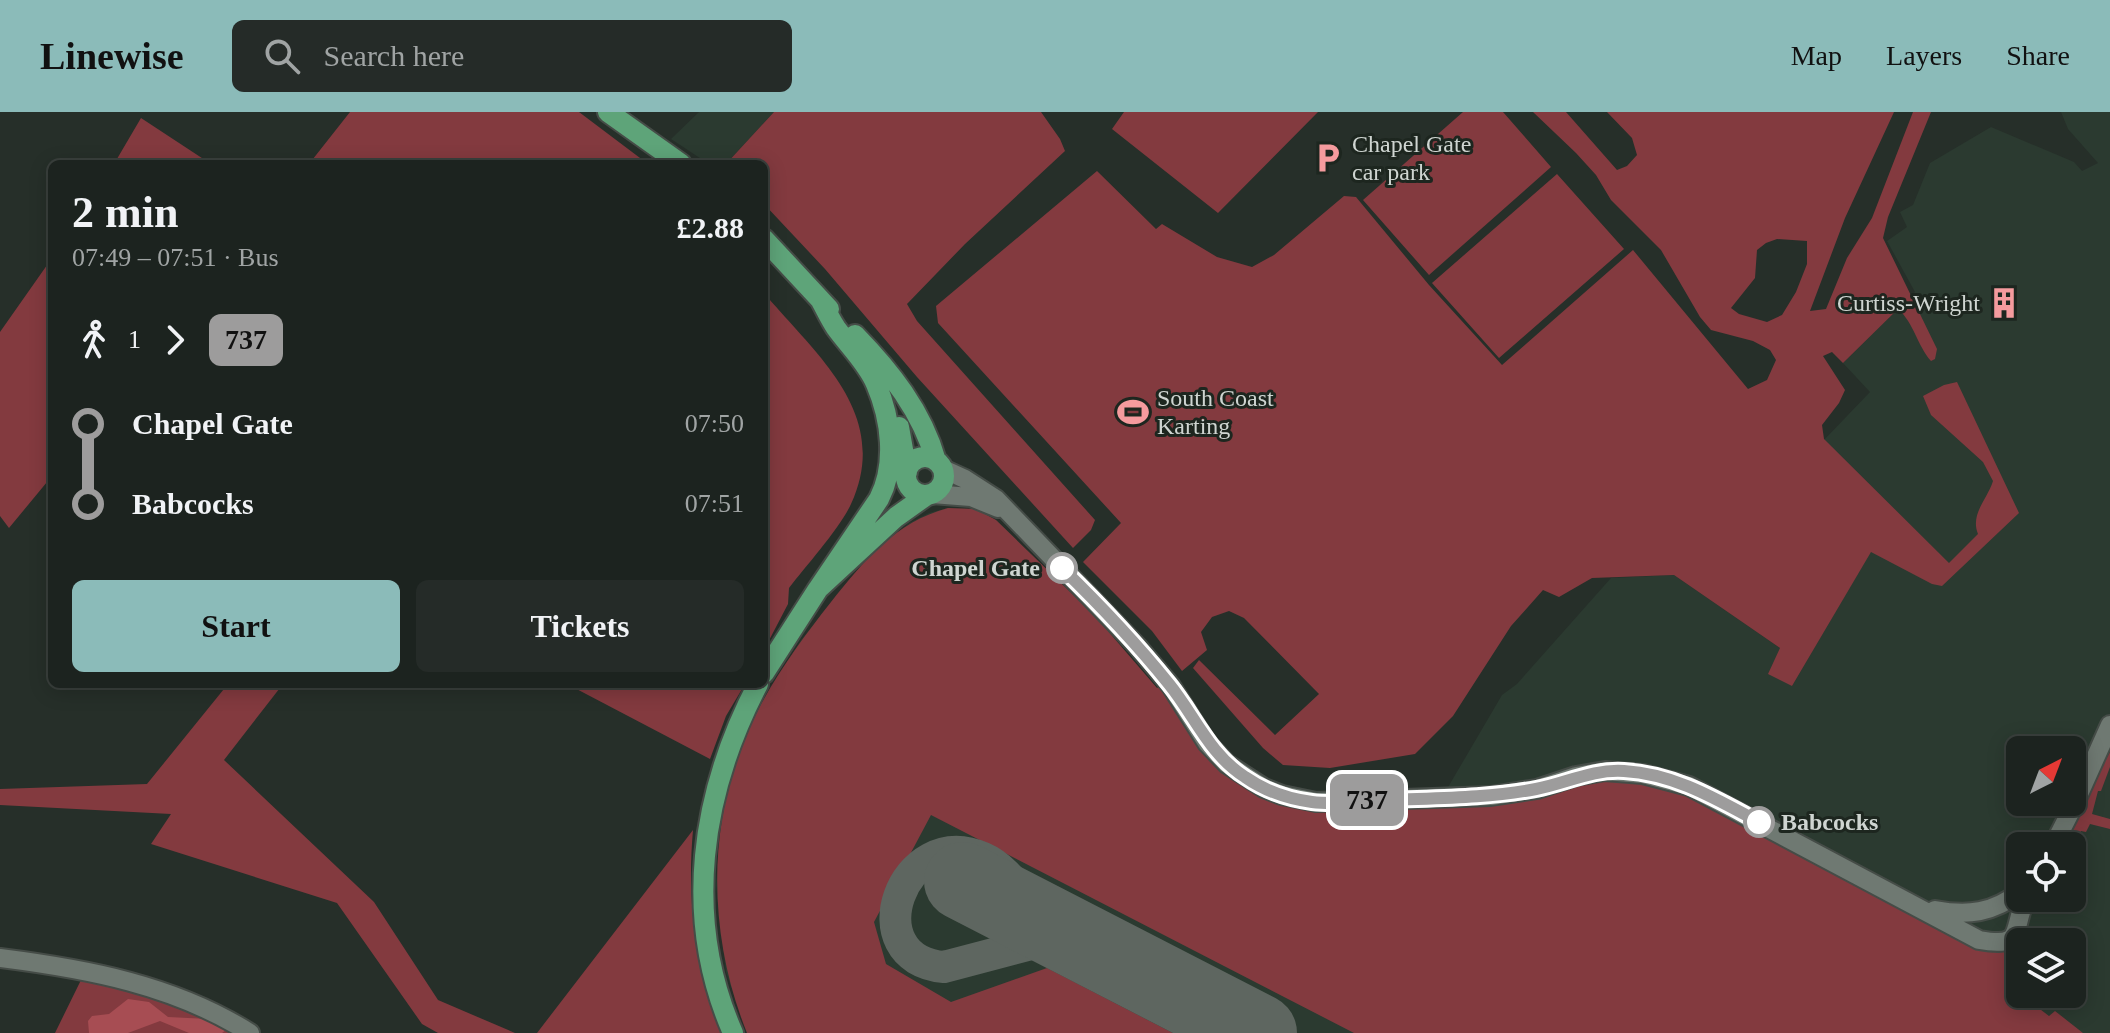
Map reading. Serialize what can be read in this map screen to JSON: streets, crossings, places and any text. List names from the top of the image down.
{
  "places": {
    "parking": ["Chapel Gate car park"],
    "building": ["Curtiss-Wright"],
    "sports": ["South Coast Karting"],
    "other": ["Chapel Gate", "Babcocks"]
  },
  "lines": ["bus line 737"],
  "north": "top right",
  "page": {
    "header": "Linewise",
    "search": "Search here",
    "nav": ["Map", "Layers", "Share"],
    "on_map": "737",
    "heading": ["2 min", "07:49 – 07:51 · Bus", "£2.88"],
    "legs": ["1", "737"],
    "list": [
      {
        "name": "Chapel Gate",
        "value": "07:50"
      },
      {
        "name": "Babcocks",
        "value": "07:51"
      }
    ],
    "buttons": ["Start", "Tickets"]
  }
}
